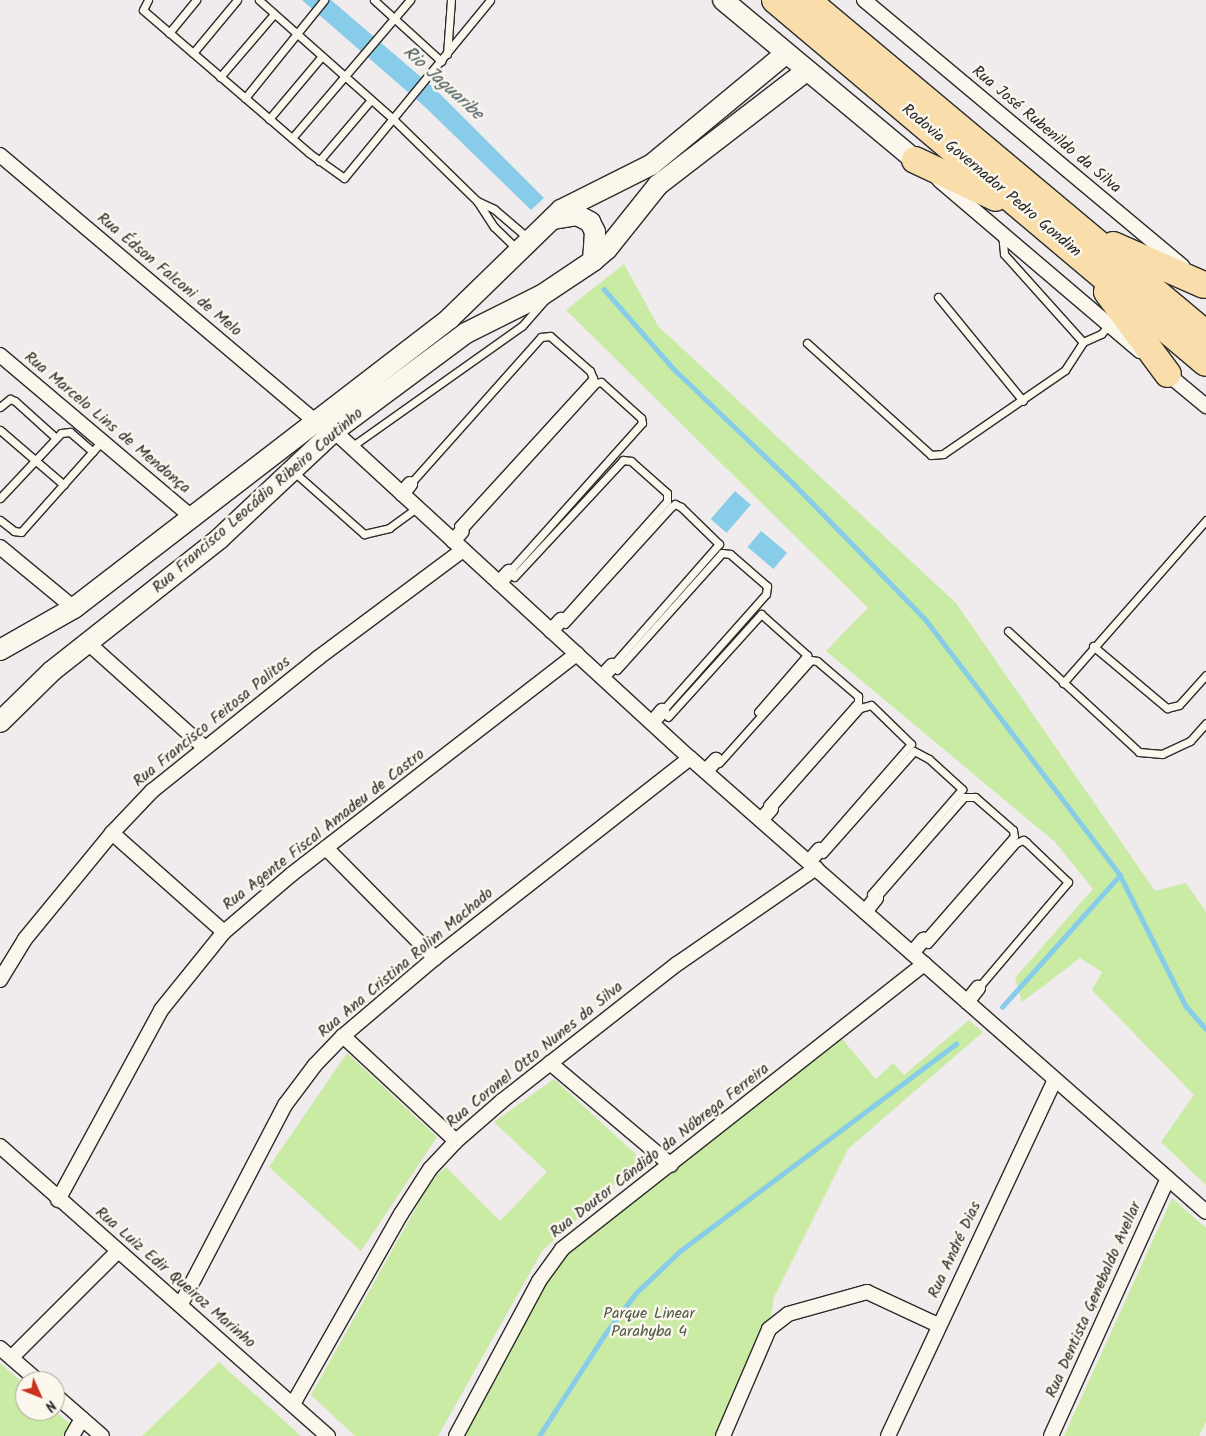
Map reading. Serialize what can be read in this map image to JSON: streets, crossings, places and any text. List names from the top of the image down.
{
  "streets": {
    "highway": ["Rodovia Governador Pedro Gondim"],
    "main road": ["Rua Francisco Leocádio Ribeiro Coutinho"],
    "street": [
      "Rua José Rubenildo da Silva",
      "Rua Édson Falconi de Melo",
      "Rua Marcelo Lins de Mendonça",
      "Rua Francisco Feitosa Palitos",
      "Rua Agente Fiscal Amadeu de Castro",
      "Rua Ana Cristina Rolim Machado",
      "Rua Coronel Otto Nunes da Silva",
      "Rua Doutor Cândido da Nóbrega Ferreira",
      "Rua André Dias",
      "Rua Luiz Edir Queiroz Marinho",
      "Rua Dentista Genebaldo Avellar"
    ]
  },
  "crossings": [
    ["Rua Édson Falconi de Melo", "Rua Francisco Leocádio Ribeiro Coutinho"],
    ["Rua Marcelo Lins de Mendonça", "Rua Francisco Leocádio Ribeiro Coutinho"],
    ["Rua Agente Fiscal Amadeu de Castro", "Rua Luiz Edir Queiroz Marinho"],
    ["Rua Ana Cristina Rolim Machado", "Rua Luiz Edir Queiroz Marinho"],
    ["Rua Coronel Otto Nunes da Silva", "Rua Luiz Edir Queiroz Marinho"]
  ],
  "water": ["Rio Jaguaribe"],
  "parks": ["Parque Linear Parahyba 4"],
  "north": "bottom right"
}
